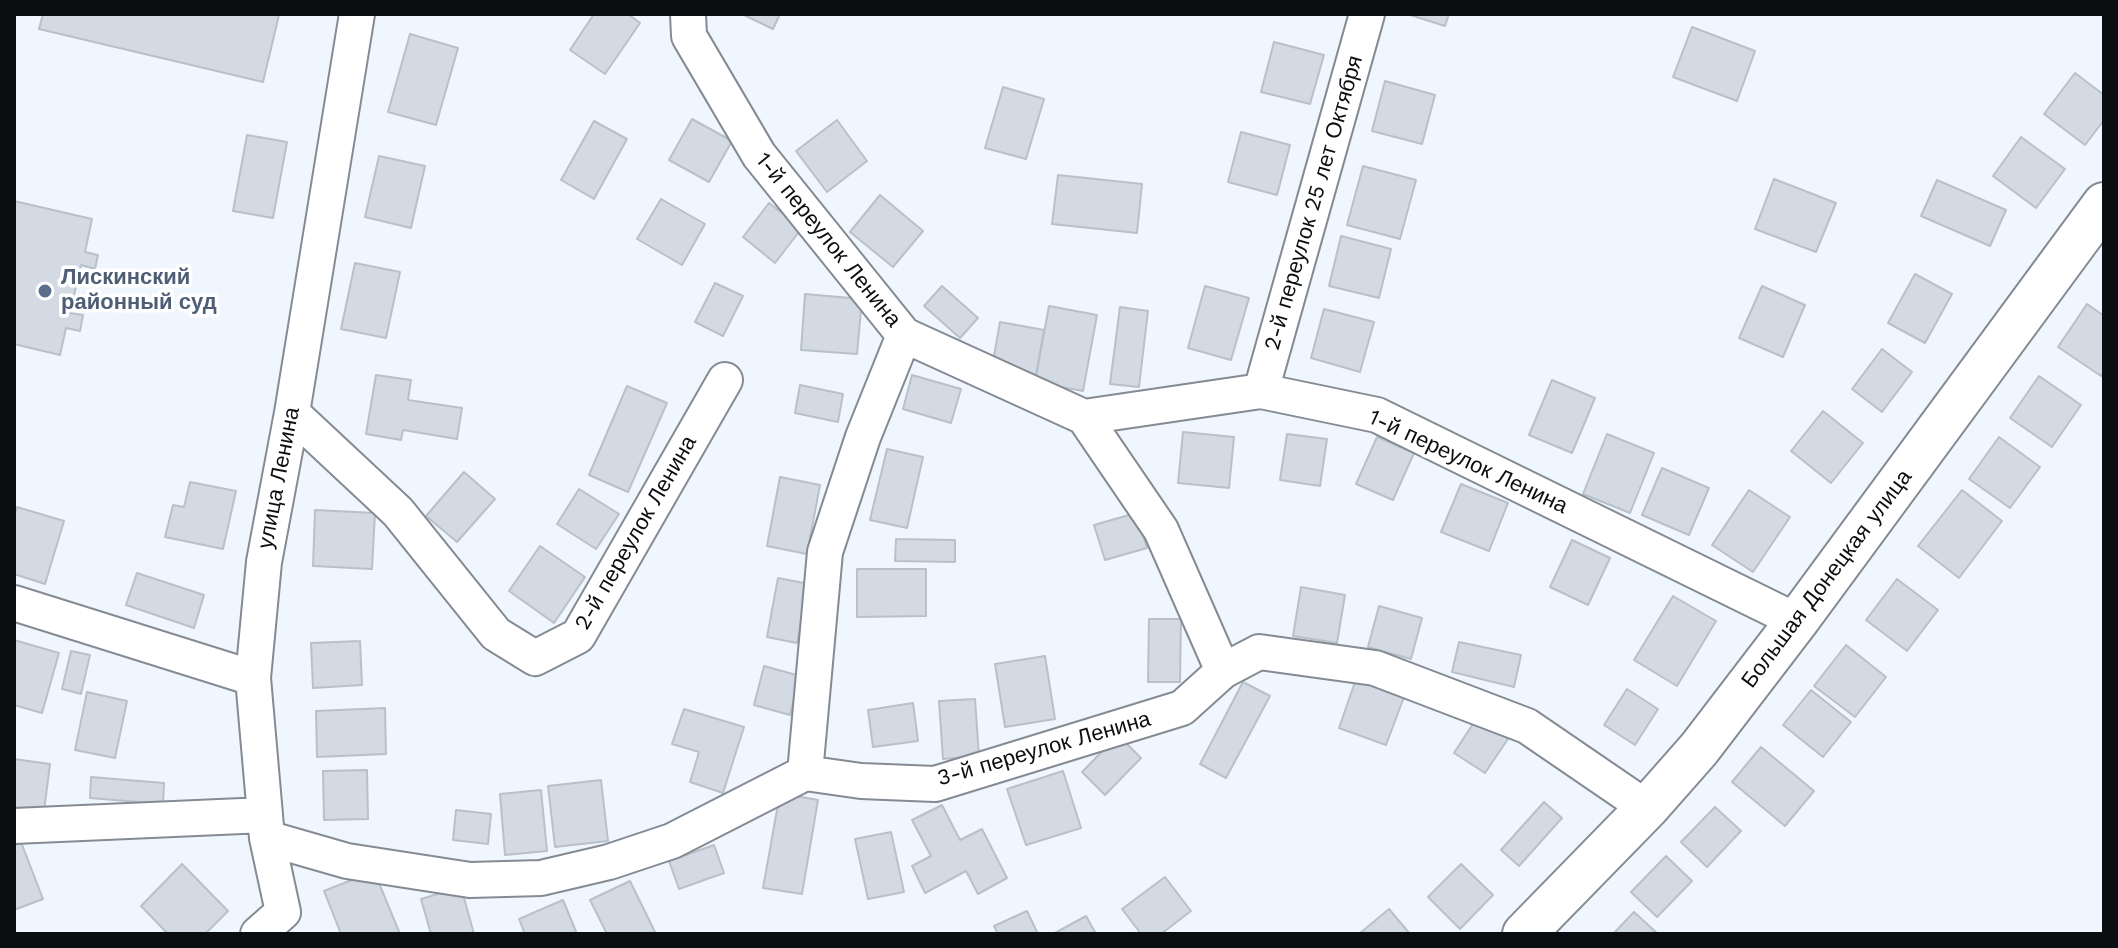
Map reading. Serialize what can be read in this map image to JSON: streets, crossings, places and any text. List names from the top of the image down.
{
  "streets": {
    "street": [
      "2-й переулок 25 лет Октября",
      "1-й переулок Ленина",
      "улица Ленина",
      "2-й переулок Ленина",
      "Большая Донецкая улица",
      "3-й переулок Ленина"
    ]
  },
  "crossings": [
    ["2-й переулок 25 лет Октября", "1-й переулок Ленина"],
    ["1-й переулок Ленина", "Большая Донецкая улица"],
    ["улица Ленина", "2-й переулок Ленина"],
    ["Большая Донецкая улица", "3-й переулок Ленина"]
  ],
  "places": ["Лискинский районный суд"]
}
